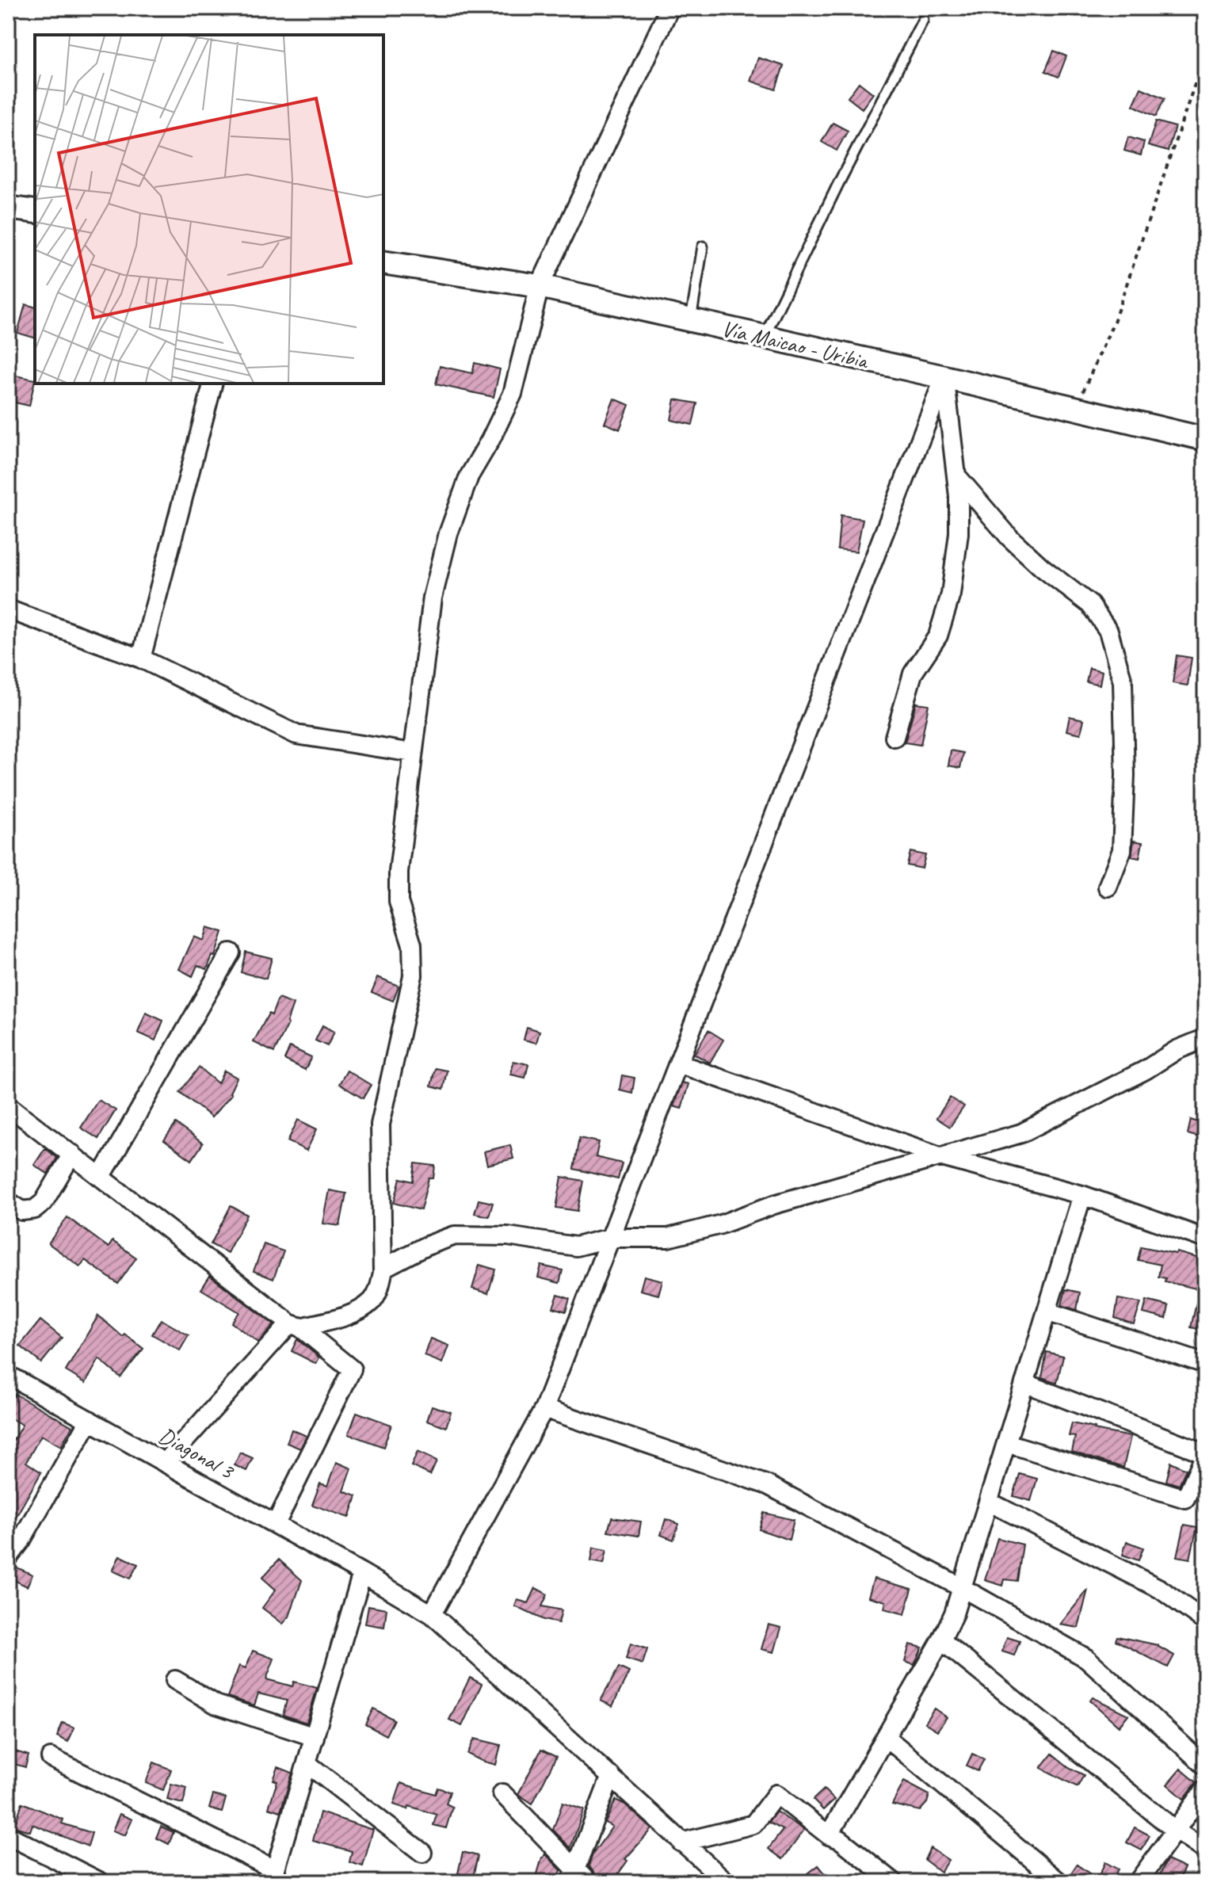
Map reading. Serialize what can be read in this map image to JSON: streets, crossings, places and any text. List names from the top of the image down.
{
  "streets": {
    "street": ["Vía Maicao - Uribia", "Diagonal 3"]
  }
}
